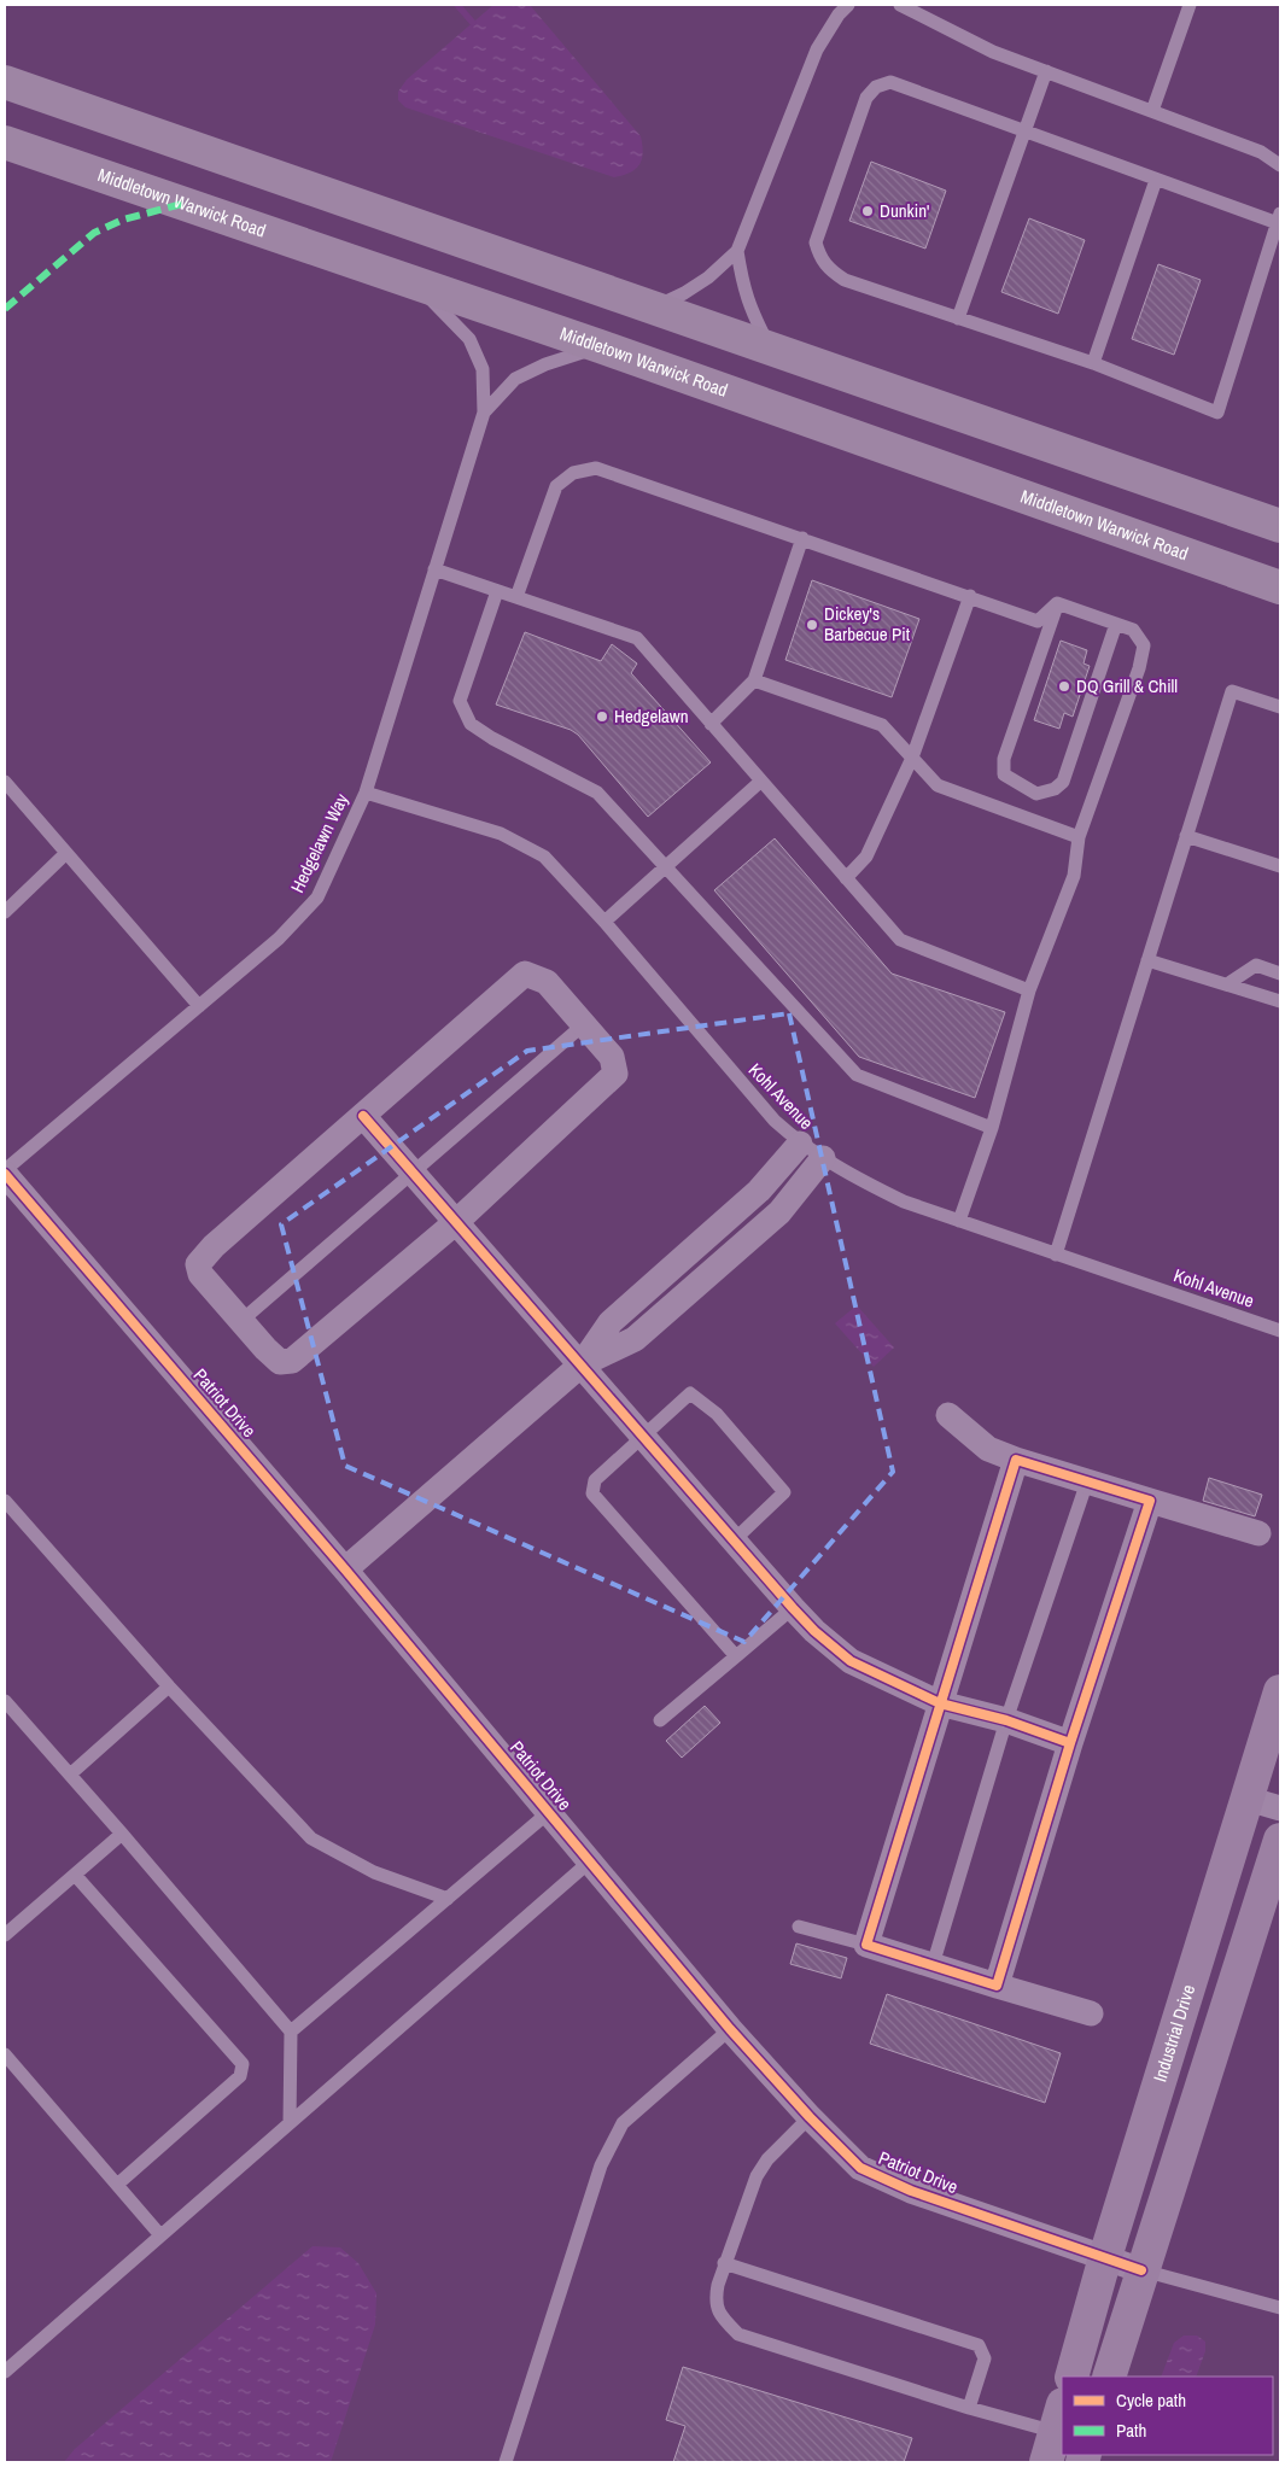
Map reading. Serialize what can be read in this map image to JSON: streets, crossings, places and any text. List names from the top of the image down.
{
  "streets": {
    "main road": ["Middletown Warwick Road"],
    "street": ["Patriot Drive", "Industrial Drive"],
    "lane": ["Hedgelawn Way", "Kohl Avenue"]
  },
  "crossings": [
    ["Hedgelawn Way", "Kohl Avenue"],
    ["Patriot Drive", "Industrial Drive"]
  ],
  "places": [
    "Dunkin'",
    "Dickey's Barbecue Pit",
    "DQ Grill & Chill",
    "Hedgelawn"
  ],
  "legend": ["Cycle path", "Path"]
}
